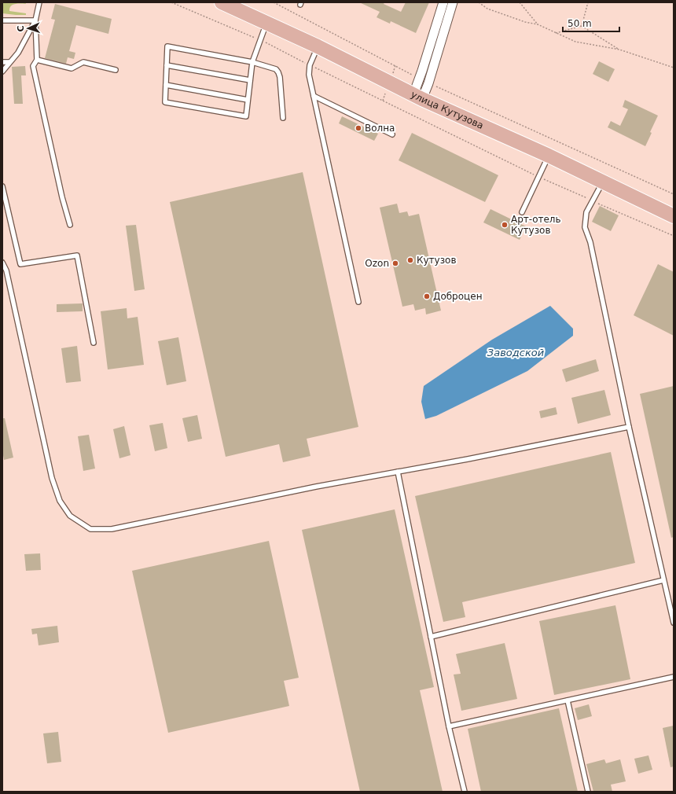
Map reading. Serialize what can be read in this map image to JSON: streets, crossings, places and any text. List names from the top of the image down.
{
  "streets": {
    "main road": ["улица Кутузова"]
  },
  "water": ["Заводской"],
  "places": [
    "Волна",
    "Арт-отель Кутузов",
    "Кутузов",
    "Ozon",
    "Доброцен"
  ],
  "scale_bar": "50 m",
  "north": "left"
}
